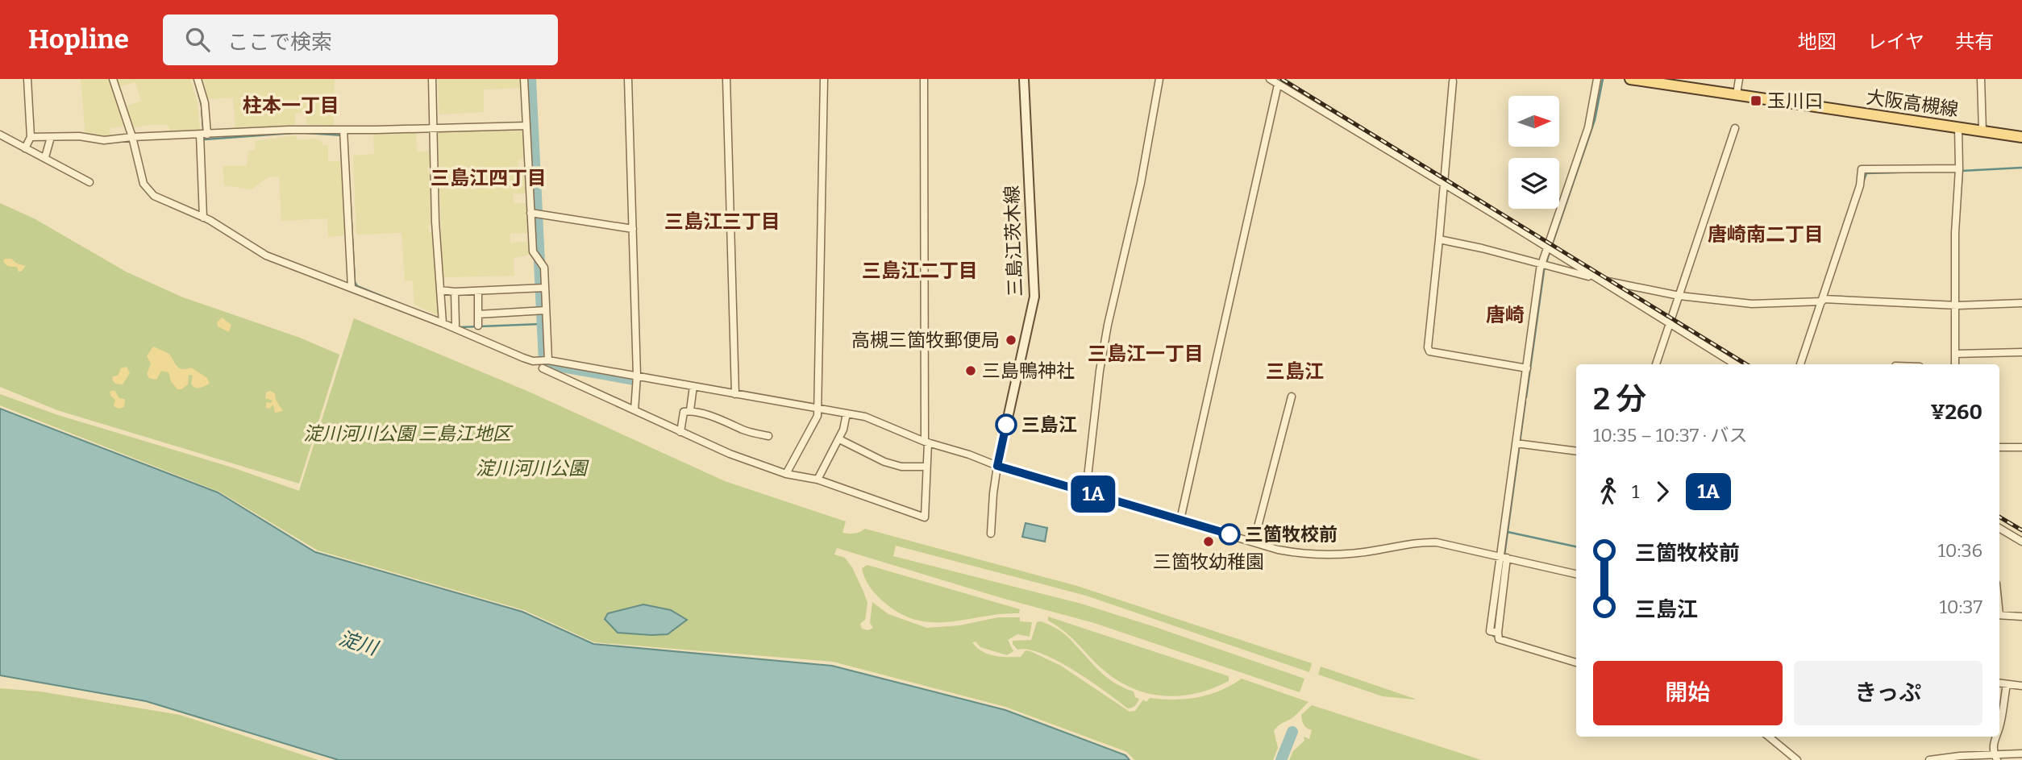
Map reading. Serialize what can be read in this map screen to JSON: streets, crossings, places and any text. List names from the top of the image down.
{
  "streets": {
    "main road": ["大阪高槻線", "三島江茨木線"]
  },
  "districts": [
    "柱本一丁目",
    "三島江四丁目",
    "三島江三丁目",
    "唐崎南二丁目",
    "三島江二丁目",
    "唐崎",
    "三島江一丁目",
    "三島江"
  ],
  "water": ["淀川"],
  "parks": ["淀川河川公園 三島江地区", "淀川河川公園"],
  "places": {
    "transit": ["玉川口"],
    "other": [
      "高槻三箇牧郵便局",
      "三島鴨神社",
      "三島江",
      "三箇牧校前",
      "三箇牧幼稚園"
    ]
  },
  "lines": ["bus line 1A"],
  "north": "right",
  "page": {
    "header": "Hopline",
    "search": "ここで検索",
    "nav": ["地図", "レイヤ", "共有"],
    "on_map": "1A",
    "heading": ["2 分", "10:35 – 10:37 · バス", "¥260"],
    "legs": ["1", "1A"],
    "list": [
      {
        "name": "三箇牧校前",
        "value": "10:36"
      },
      {
        "name": "三島江",
        "value": "10:37"
      }
    ],
    "buttons": ["開始", "きっぷ"]
  }
}
